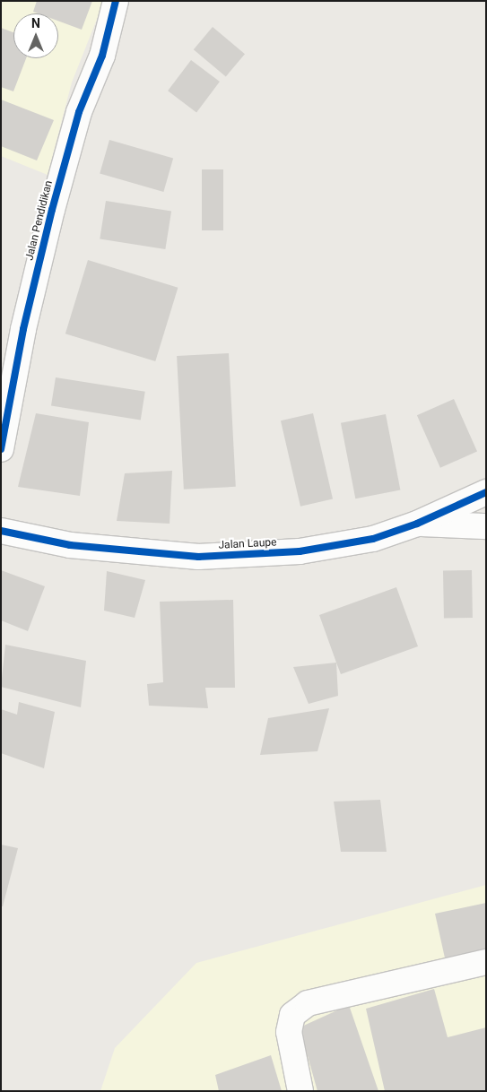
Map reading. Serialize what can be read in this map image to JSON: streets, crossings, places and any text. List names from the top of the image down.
{
  "streets": {
    "street": ["Jalan Pendidikan", "Jalan Laupe"]
  },
  "north": "top"
}
